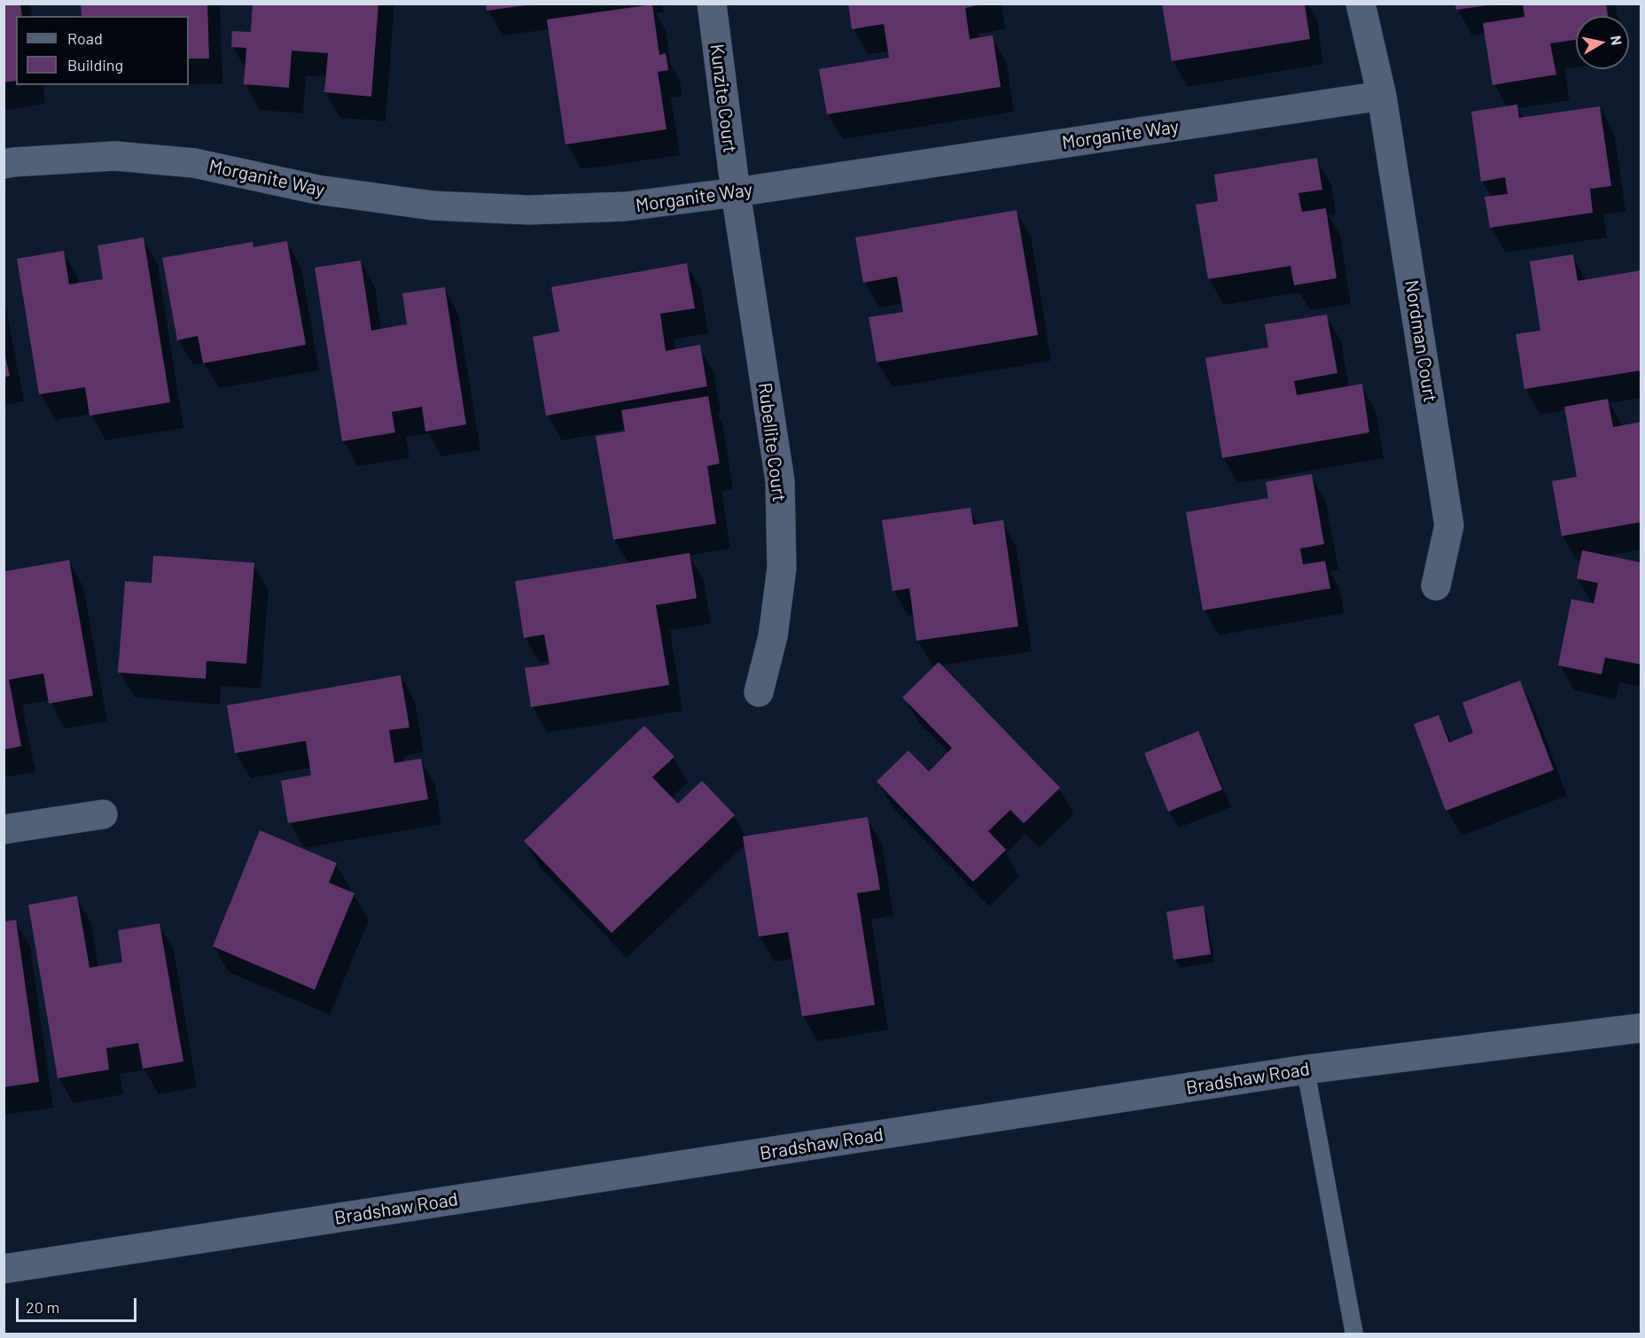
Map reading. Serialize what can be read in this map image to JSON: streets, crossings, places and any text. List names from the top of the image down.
{
  "streets": {
    "street": [
      "Kunzite Court",
      "Morganite Way",
      "Nordman Court",
      "Rubellite Court",
      "Bradshaw Road"
    ]
  },
  "crossings": [
    ["Kunzite Court", "Morganite Way"],
    ["Kunzite Court", "Rubellite Court"],
    ["Morganite Way", "Nordman Court"],
    ["Morganite Way", "Rubellite Court"]
  ],
  "legend": ["Road", "Building"],
  "scale_bar": "20 m",
  "north": "right"
}
